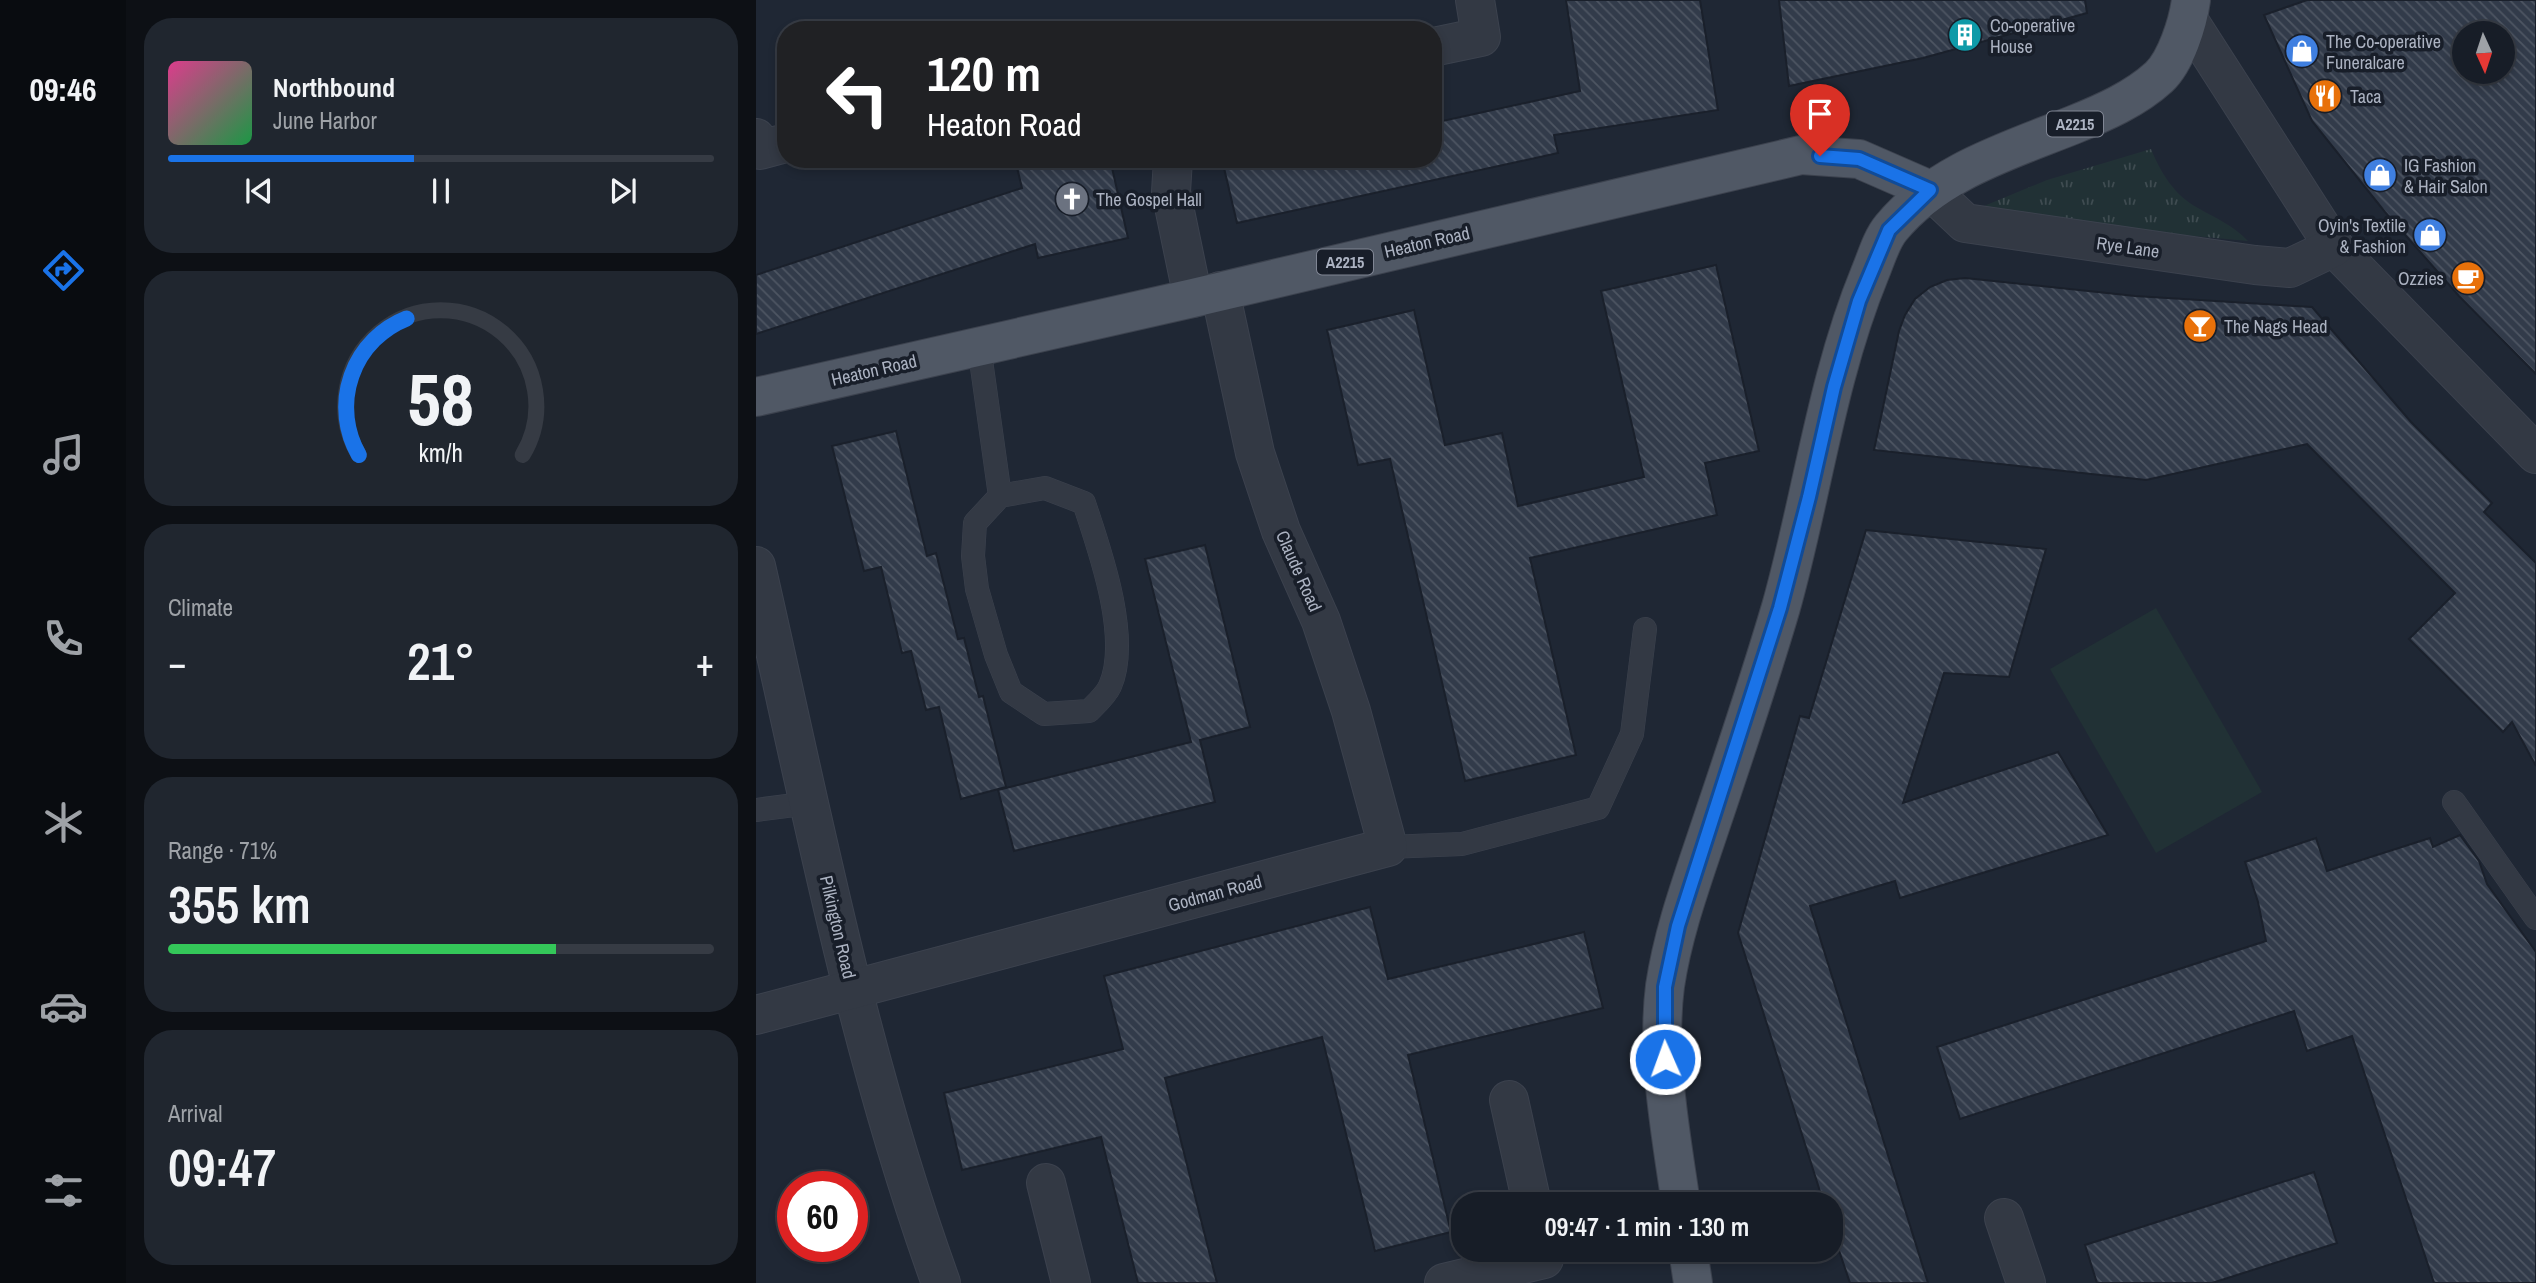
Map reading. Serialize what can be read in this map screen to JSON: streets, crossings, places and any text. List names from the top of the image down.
{
  "streets": {
    "main road": ["A2215", "Heaton Road"],
    "street": [
      "Rye Lane",
      "Claude Road",
      "Godman Road",
      "Pilkington Road"
    ]
  },
  "crossings": [
    ["A2215", "Heaton Road"],
    ["A2215", "Rye Lane"],
    ["Heaton Road", "Rye Lane"],
    ["Heaton Road", "Claude Road"],
    ["Claude Road", "Godman Road"],
    ["Godman Road", "Pilkington Road"]
  ],
  "places": {
    "building": ["Co-operative House"],
    "shop": ["The Co-operative Funeralcare", "IG Fashion & Hair Salon", "Oyin's Textile & Fashion"],
    "restaurant": ["Taca"],
    "church": ["The Gospel Hall"],
    "cafe": ["Ozzies"],
    "bar": ["The Nags Head"]
  },
  "north": "bottom",
  "page": {
    "tabs": "09:46",
    "turn": ["120 m", "Heaton Road"],
    "song": ["Northbound", "June Harbor"],
    "tile": [
      "Climate",
      ["Range · 71%", "355 km"],
      ["Arrival", "09:47"]
    ],
    "heat": ["−", "21°", "+"],
    "limit": "60",
    "trip": "09:47 · 1 min · 130 m",
    "gauge": ["58", "km/h"]
  }
}
